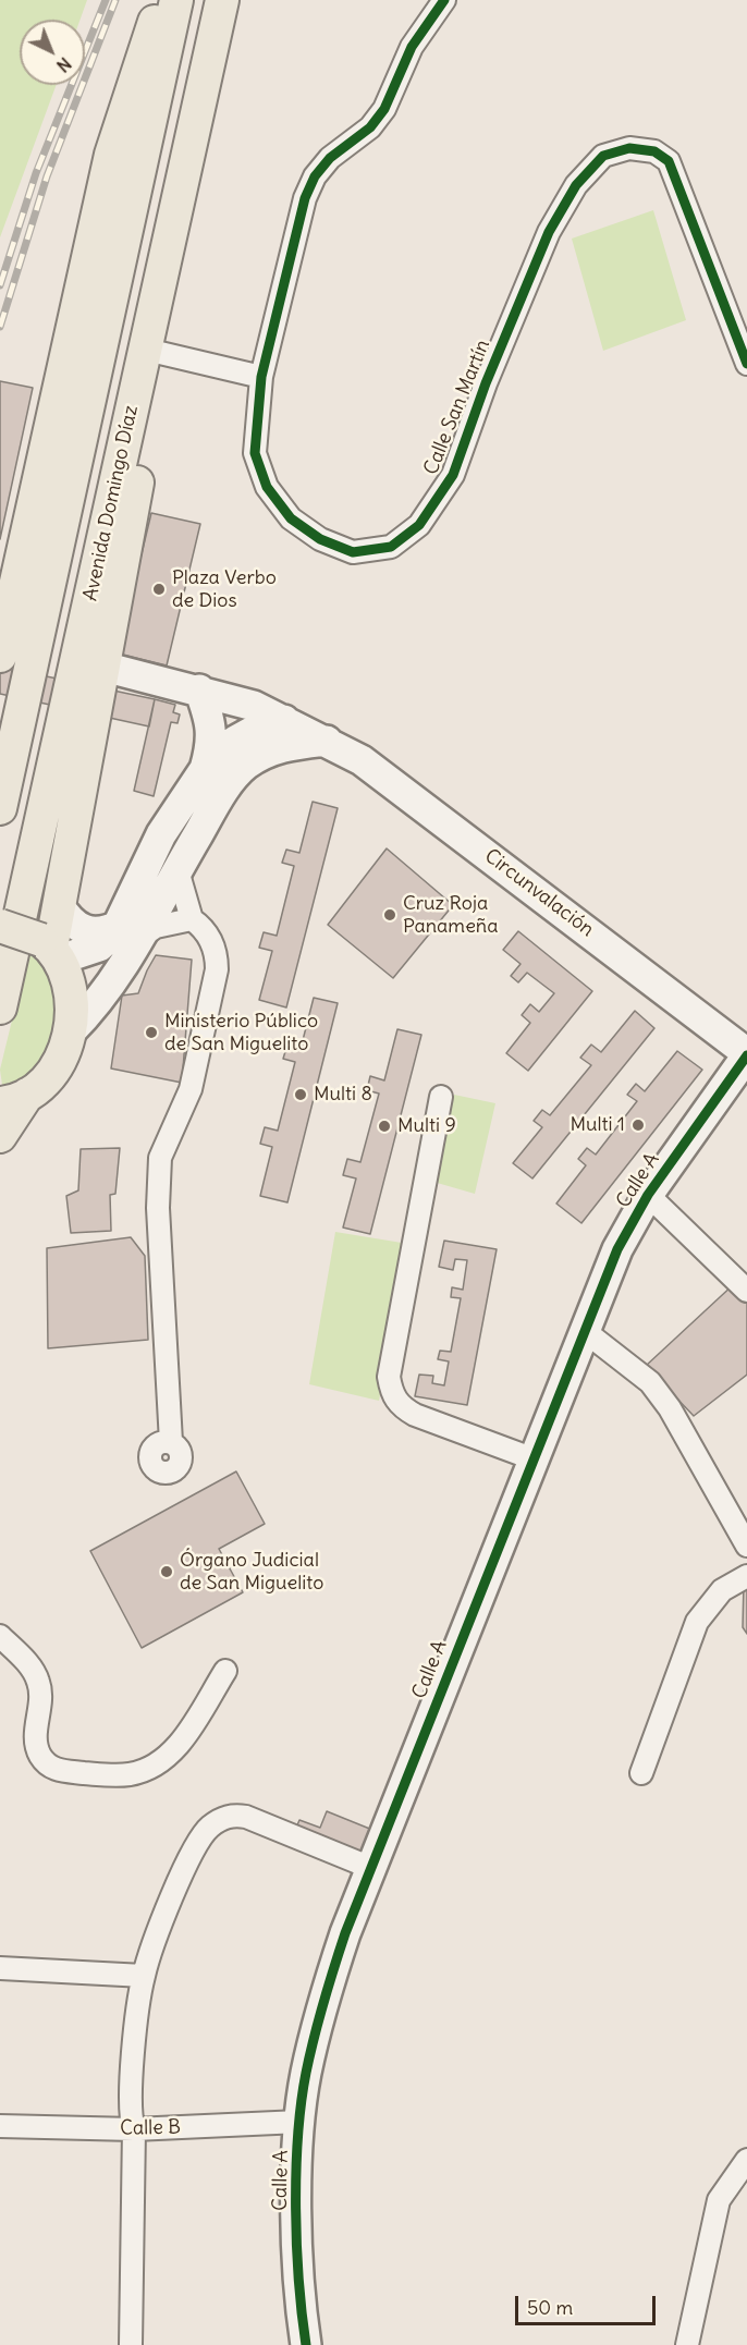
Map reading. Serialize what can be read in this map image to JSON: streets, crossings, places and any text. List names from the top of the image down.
{
  "streets": {
    "main road": ["Avenida Domingo Díaz"],
    "street": [
      "Calle San Martín",
      "Circunvalación",
      "Calle A",
      "Calle B"
    ]
  },
  "crossings": [
    ["Circunvalación", "Calle A"],
    ["Calle A", "Calle B"]
  ],
  "places": [
    "Plaza Verbo de Dios",
    "Cruz Roja Panameña",
    "Ministerio Público de San Miguelito",
    "Multi 8",
    "Multi 1",
    "Multi 9",
    "Órgano Judicial de San Miguelito"
  ],
  "scale_bar": "50 m",
  "north": "bottom right"
}
